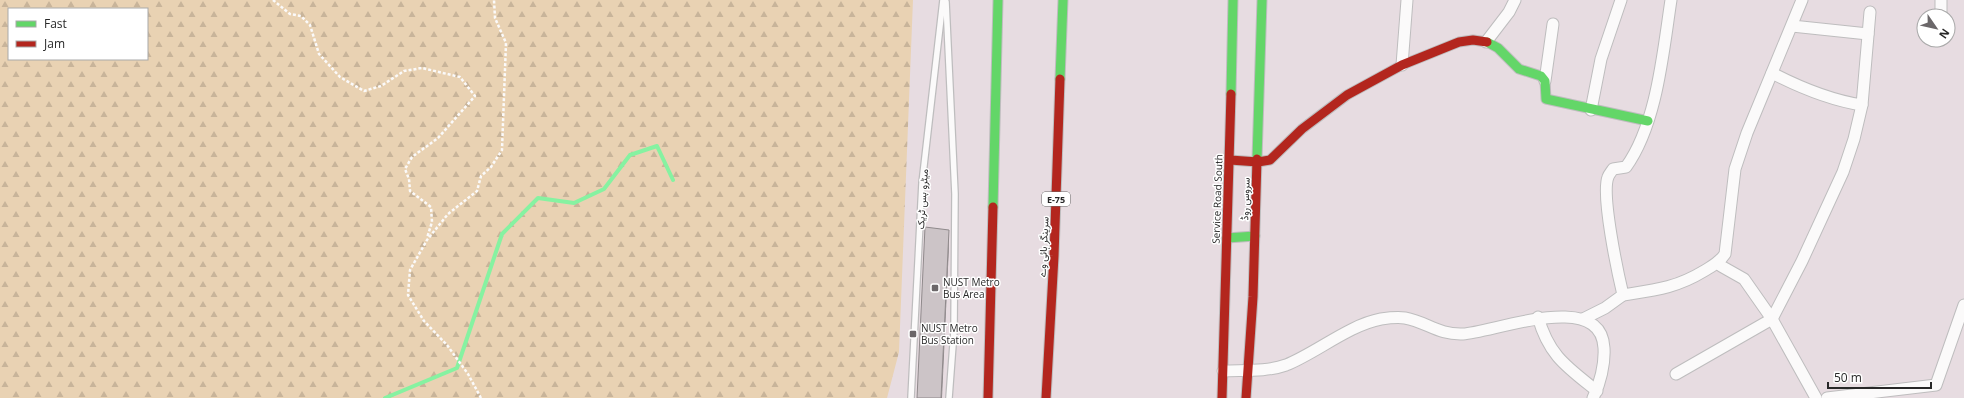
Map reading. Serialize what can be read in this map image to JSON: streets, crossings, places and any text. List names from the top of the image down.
{
  "streets": {
    "main road": [
      "E-75",
      "Service Road South",
      "سروس روڈ",
      "سرینگر ہائی وے"
    ],
    "lane": ["میٹرو بس ٹریک"]
  },
  "places": {
    "transit": ["NUST Metro Bus Area", "NUST Metro Bus Station"]
  },
  "legend": ["Fast", "Jam"],
  "scale_bar": "50 m",
  "north": "bottom right"
}
